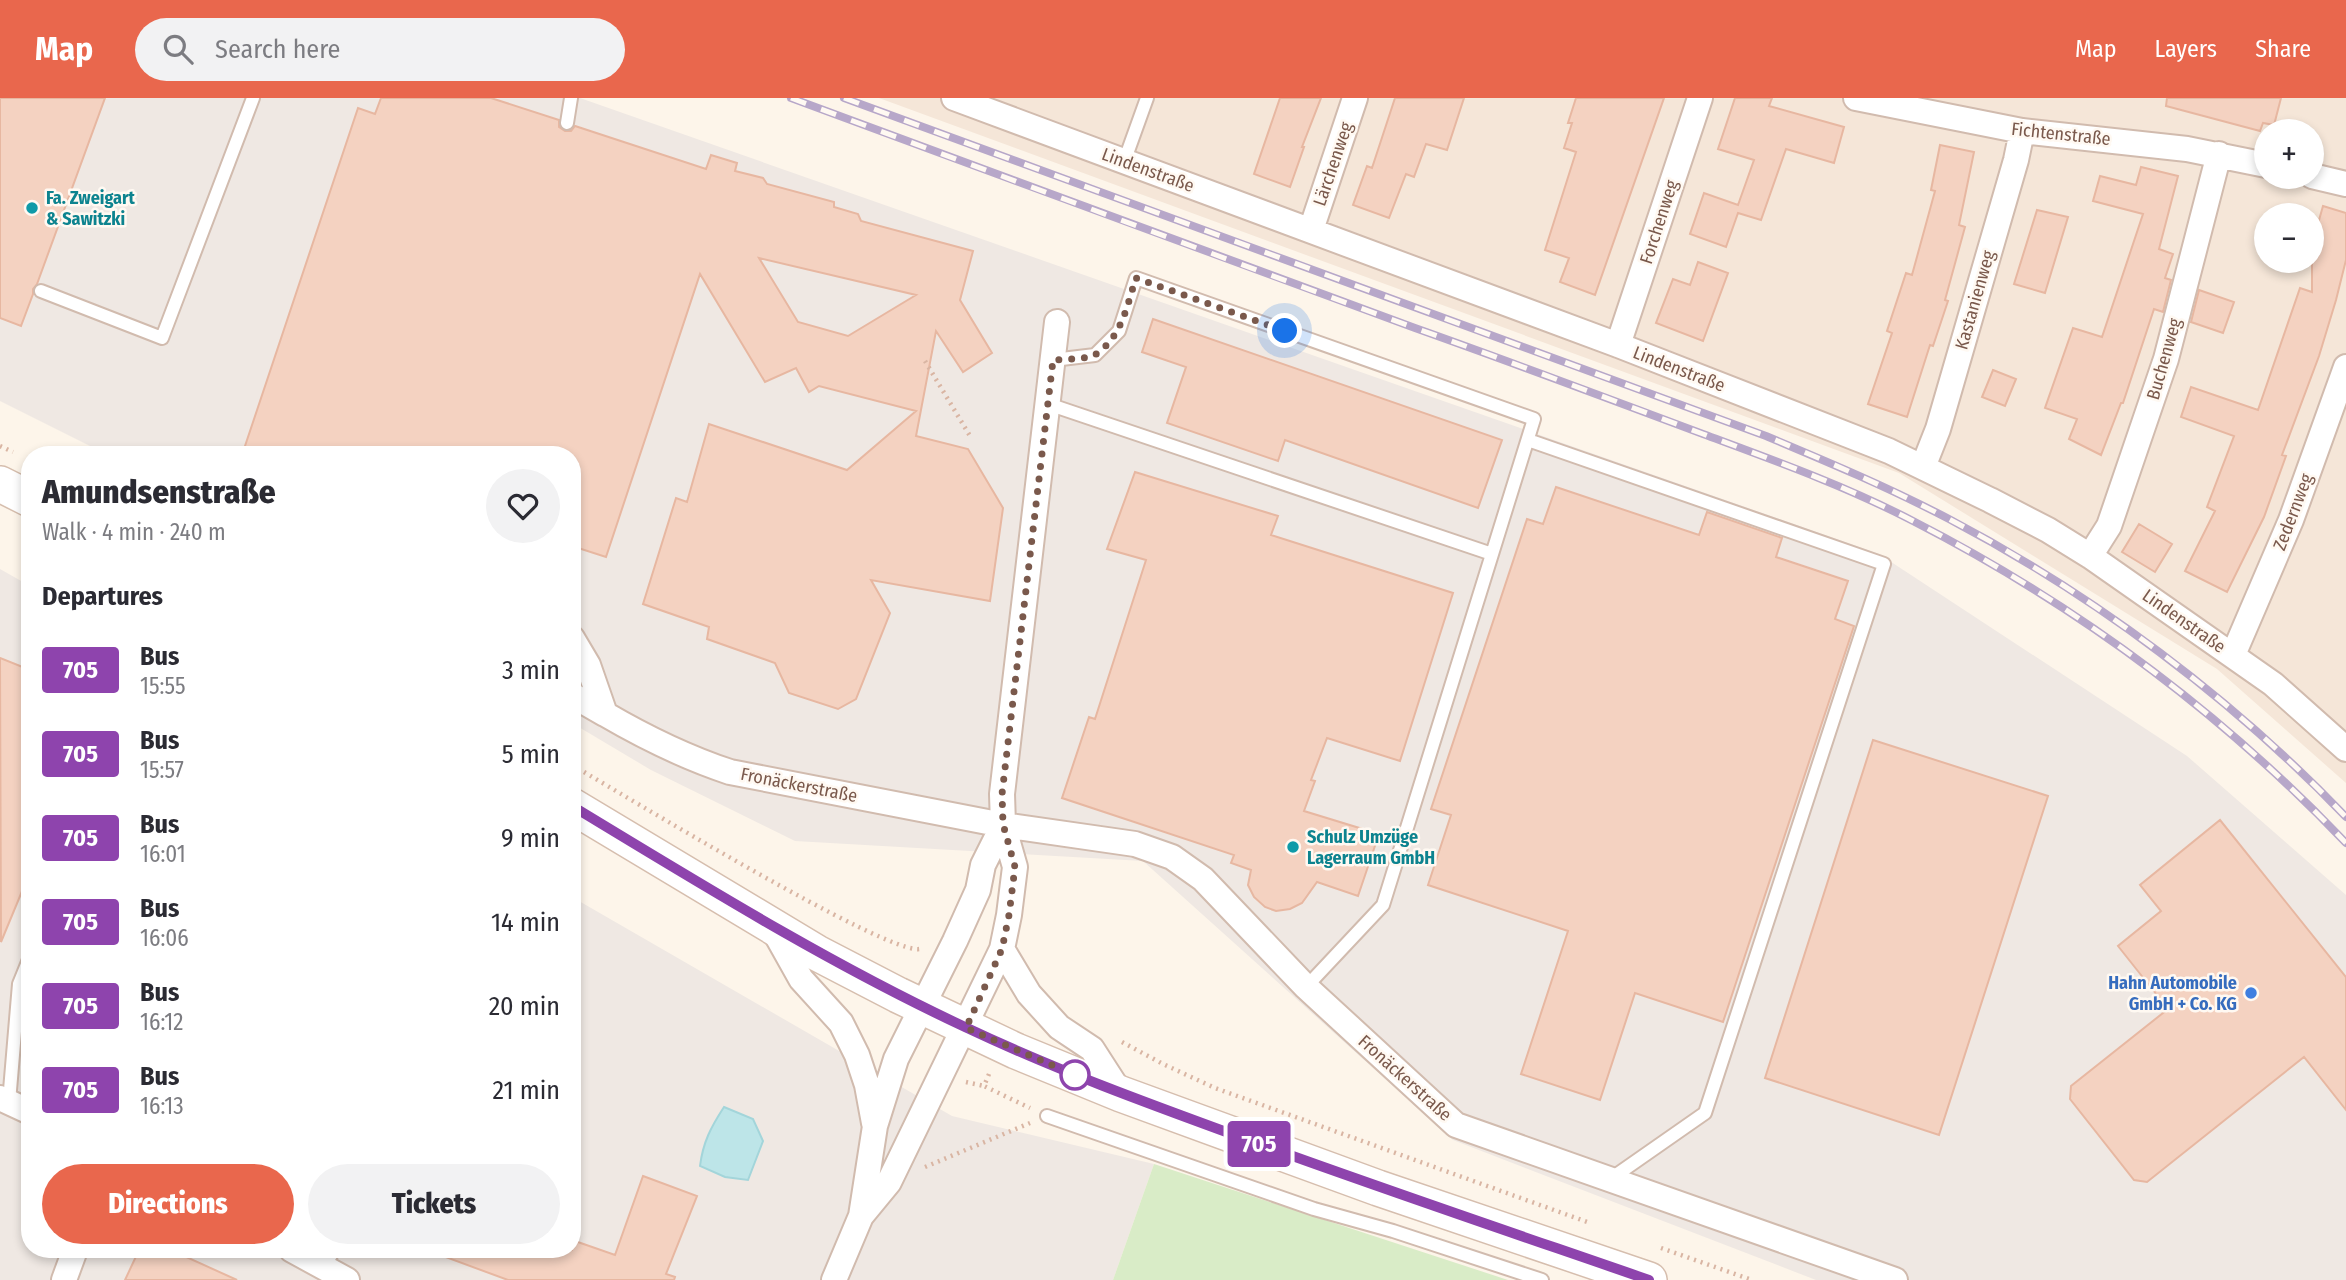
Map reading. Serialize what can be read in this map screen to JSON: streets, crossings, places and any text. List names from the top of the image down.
{
  "streets": {
    "street": [
      "Fichtenstraße",
      "Lärchenweg",
      "Lindenstraße",
      "Forchenweg",
      "Kastanienweg",
      "Buchenweg",
      "Zedernweg",
      "Fronäckerstraße"
    ]
  },
  "crossings": [
    ["Fichtenstraße", "Kastanienweg"],
    ["Fichtenstraße", "Buchenweg"],
    ["Lärchenweg", "Lindenstraße"],
    ["Lindenstraße", "Forchenweg"],
    ["Lindenstraße", "Kastanienweg"],
    ["Lindenstraße", "Buchenweg"],
    ["Lindenstraße", "Zedernweg"]
  ],
  "places": ["Fa. Zweigart & Sawitzki", "Schulz Umzüge Lagerraum GmbH", "Hahn Automobile GmbH + Co. KG"],
  "lines": ["bus line 705"],
  "page": {
    "header": "Map",
    "search": "Search here",
    "nav": ["Map", "Layers", "Share"],
    "on_map": "705",
    "map_buttons": ["+", "−"],
    "heading": [
      ["Amundsenstraße", "Walk · 4 min · 240 m"],
      "Departures"
    ],
    "list": [
      {
        "mark": "705",
        "name": "Bus",
        "note": "15:55",
        "value": "3 min"
      },
      {
        "mark": "705",
        "name": "Bus",
        "note": "15:57",
        "value": "5 min"
      },
      {
        "mark": "705",
        "name": "Bus",
        "note": "16:01",
        "value": "9 min"
      },
      {
        "mark": "705",
        "name": "Bus",
        "note": "16:06",
        "value": "14 min"
      },
      {
        "mark": "705",
        "name": "Bus",
        "note": "16:12",
        "value": "20 min"
      },
      {
        "mark": "705",
        "name": "Bus",
        "note": "16:13",
        "value": "21 min"
      }
    ],
    "buttons": ["Directions", "Tickets"]
  }
}
